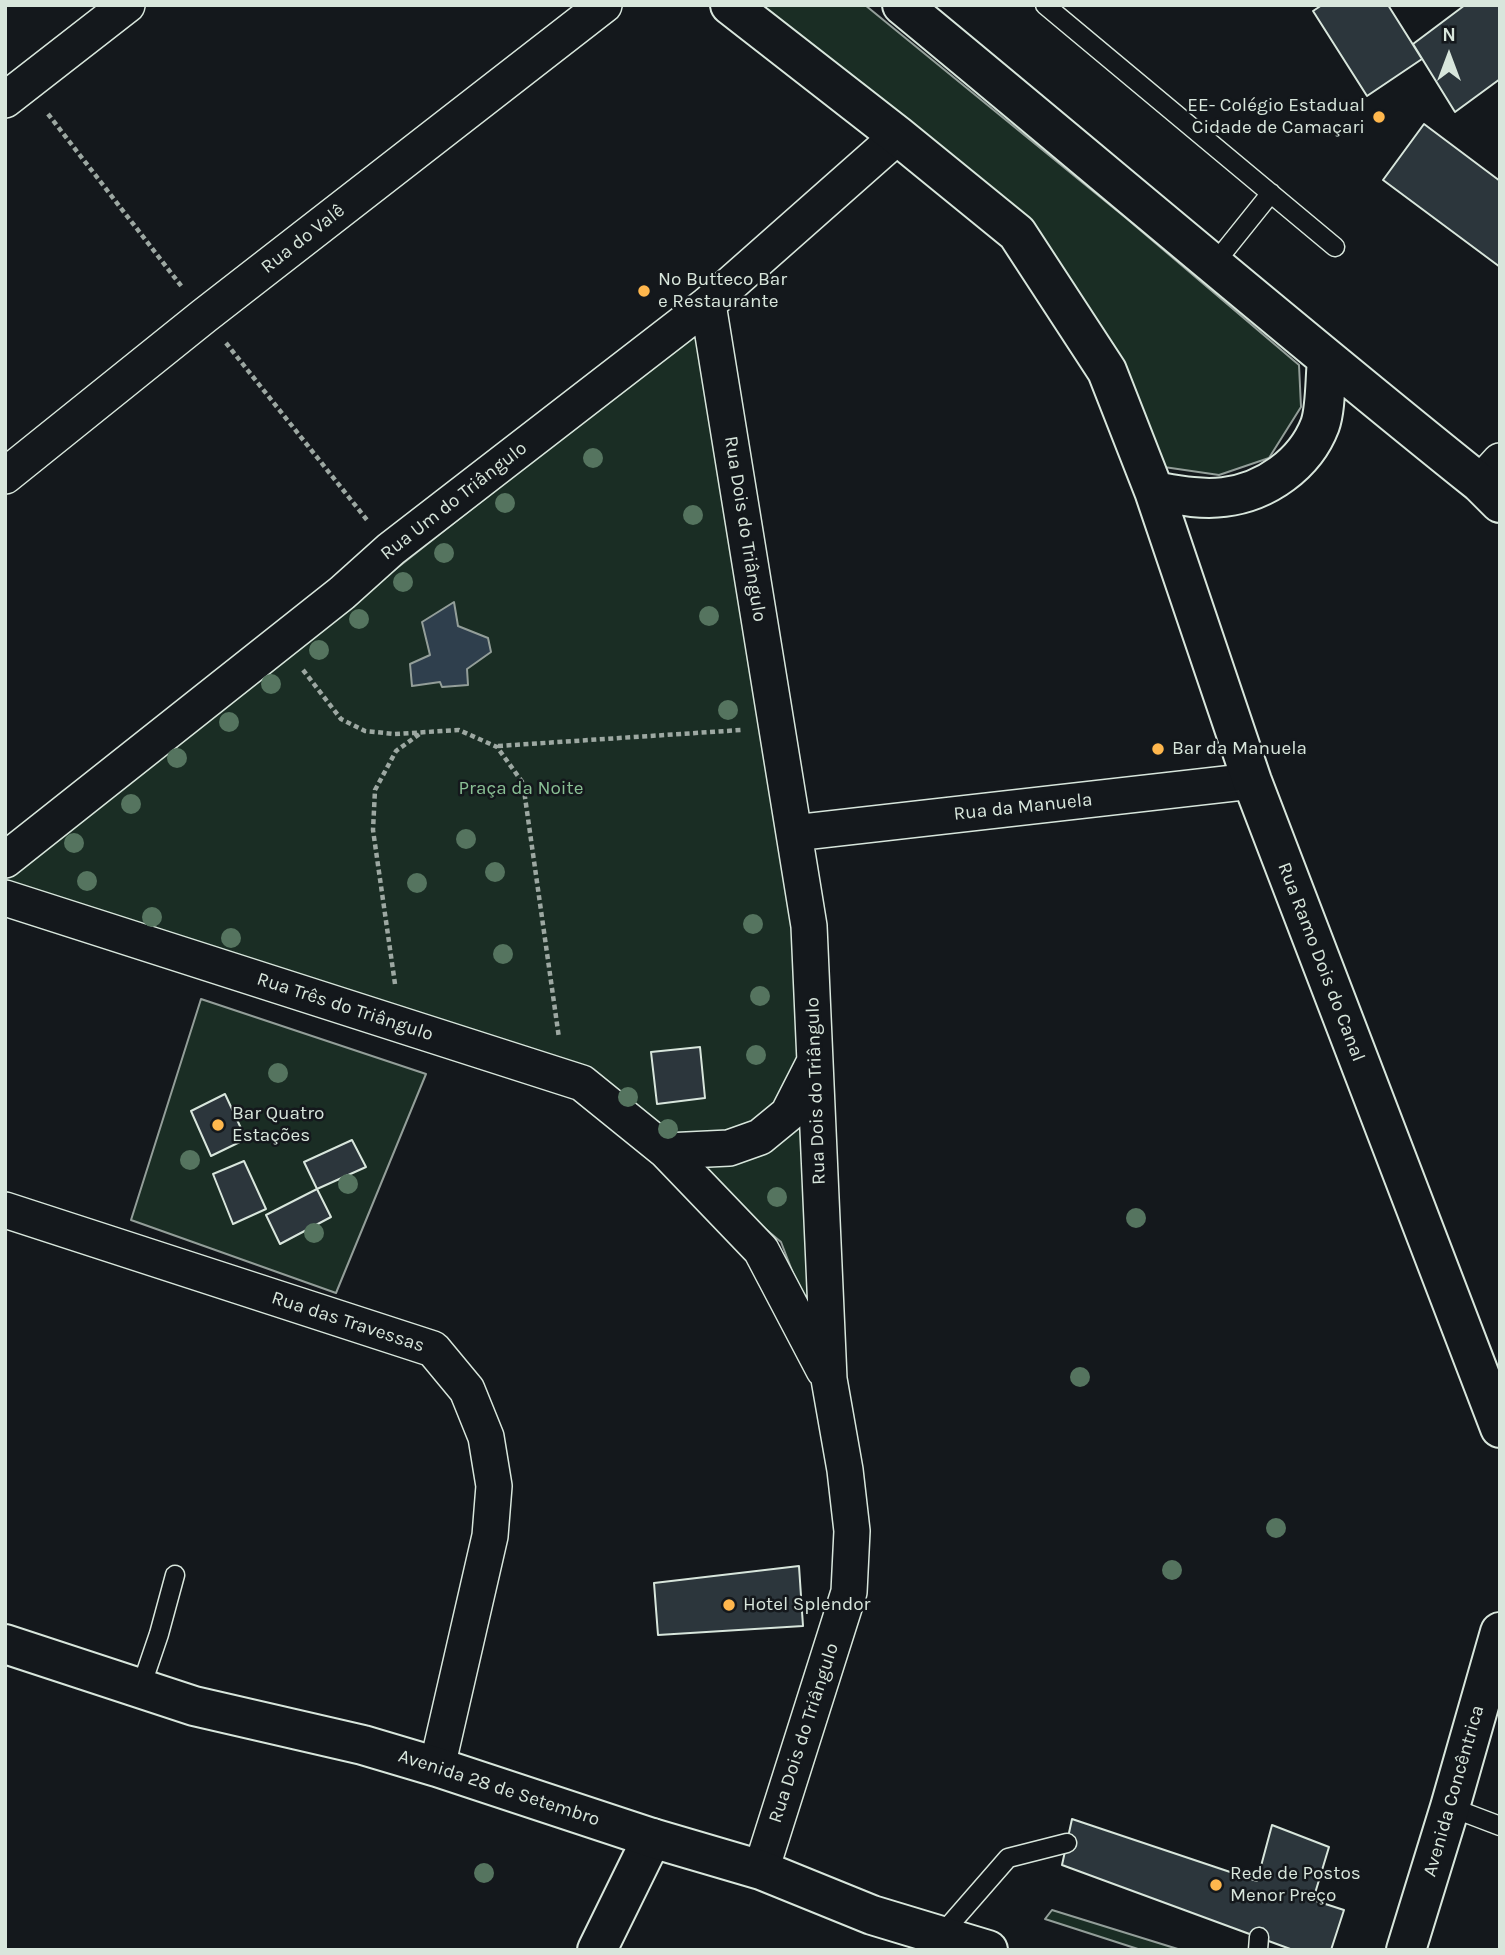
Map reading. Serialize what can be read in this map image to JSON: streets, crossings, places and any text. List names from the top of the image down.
{
  "streets": {
    "street": [
      "Rua do Valê",
      "Rua Um do Triângulo",
      "Rua Dois do Triângulo",
      "Rua da Manuela",
      "Rua Ramo Dois do Canal",
      "Rua Três do Triângulo",
      "Rua das Travessas",
      "Avenida 28 de Setembro",
      "Avenida Concêntrica"
    ]
  },
  "crossings": [
    ["Rua Um do Triângulo", "Rua Dois do Triângulo"],
    ["Rua Um do Triângulo", "Rua Ramo Dois do Canal"],
    ["Rua Dois do Triângulo", "Rua da Manuela"],
    ["Rua Dois do Triângulo", "Rua Três do Triângulo"],
    ["Rua Dois do Triângulo", "Avenida 28 de Setembro"],
    ["Rua da Manuela", "Rua Ramo Dois do Canal"],
    ["Rua das Travessas", "Avenida 28 de Setembro"]
  ],
  "parks": ["Praça da Noite"],
  "places": [
    "EE- Colégio Estadual Cidade de Camaçari",
    "No Butteco Bar e Restaurante",
    "Bar da Manuela",
    "Bar Quatro Estações",
    "Hotel Splendor",
    "Rede de Postos Menor Preço"
  ],
  "north": "top"
}
